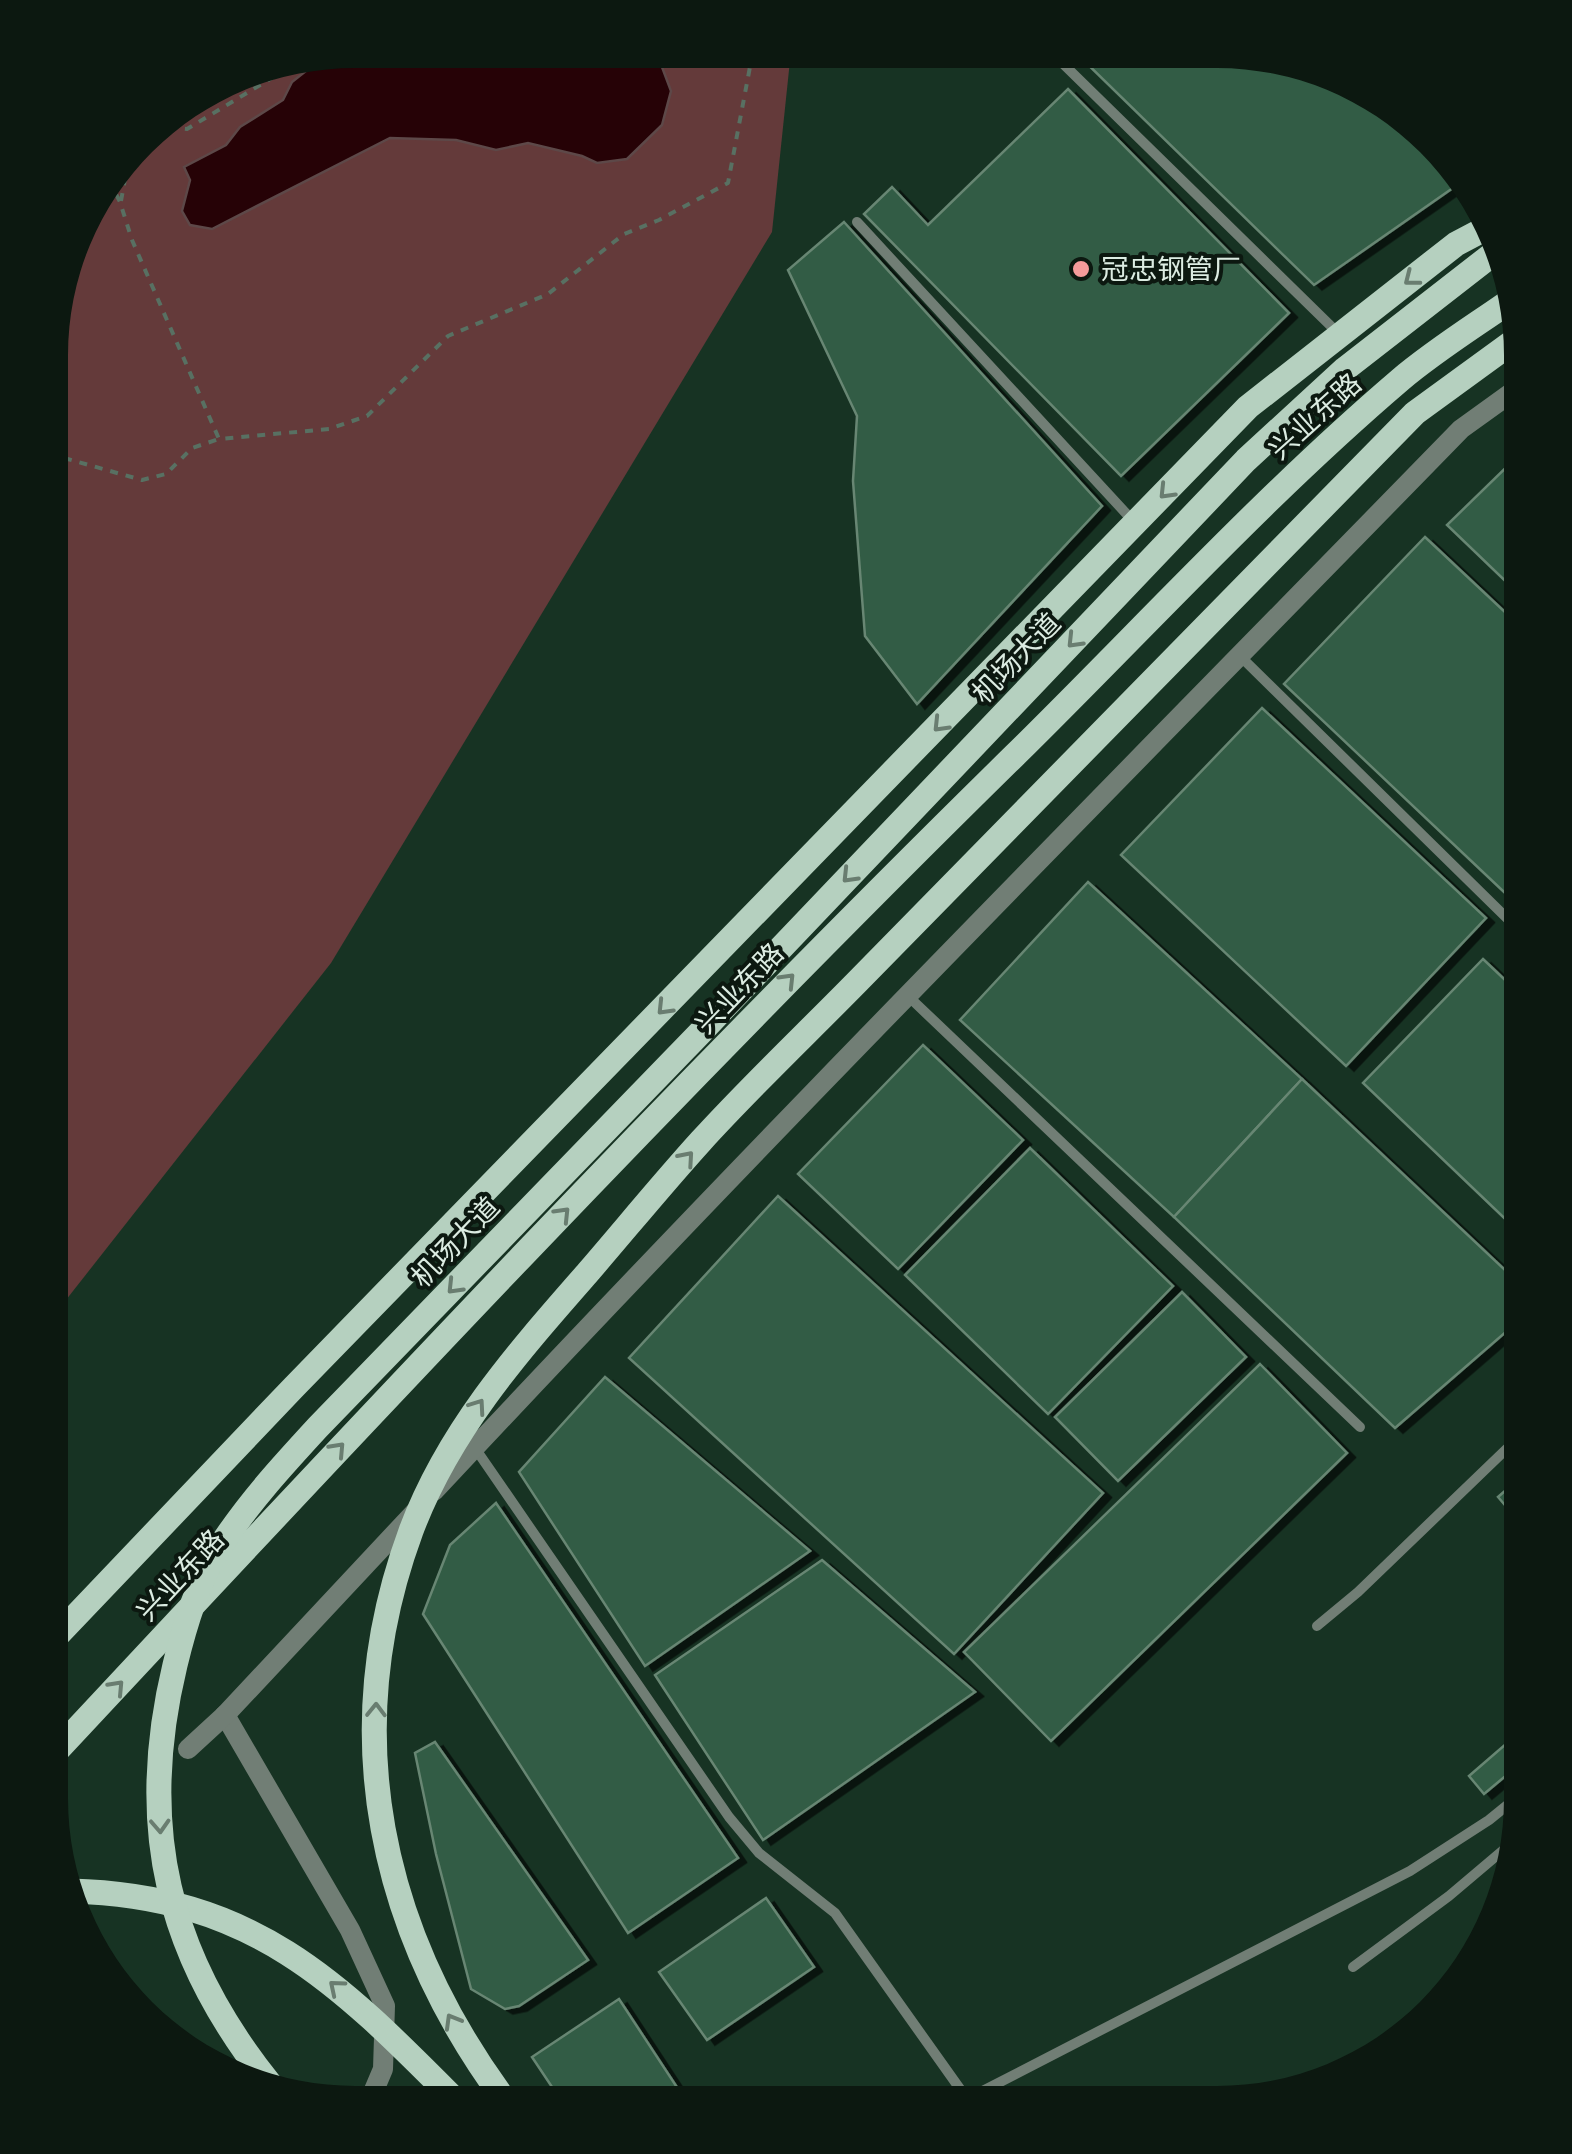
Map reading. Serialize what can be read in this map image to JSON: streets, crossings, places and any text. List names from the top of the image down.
{
  "streets": {
    "main road": ["兴业东路", "机场大道"]
  },
  "places": ["冠忠钢管厂"]
}
